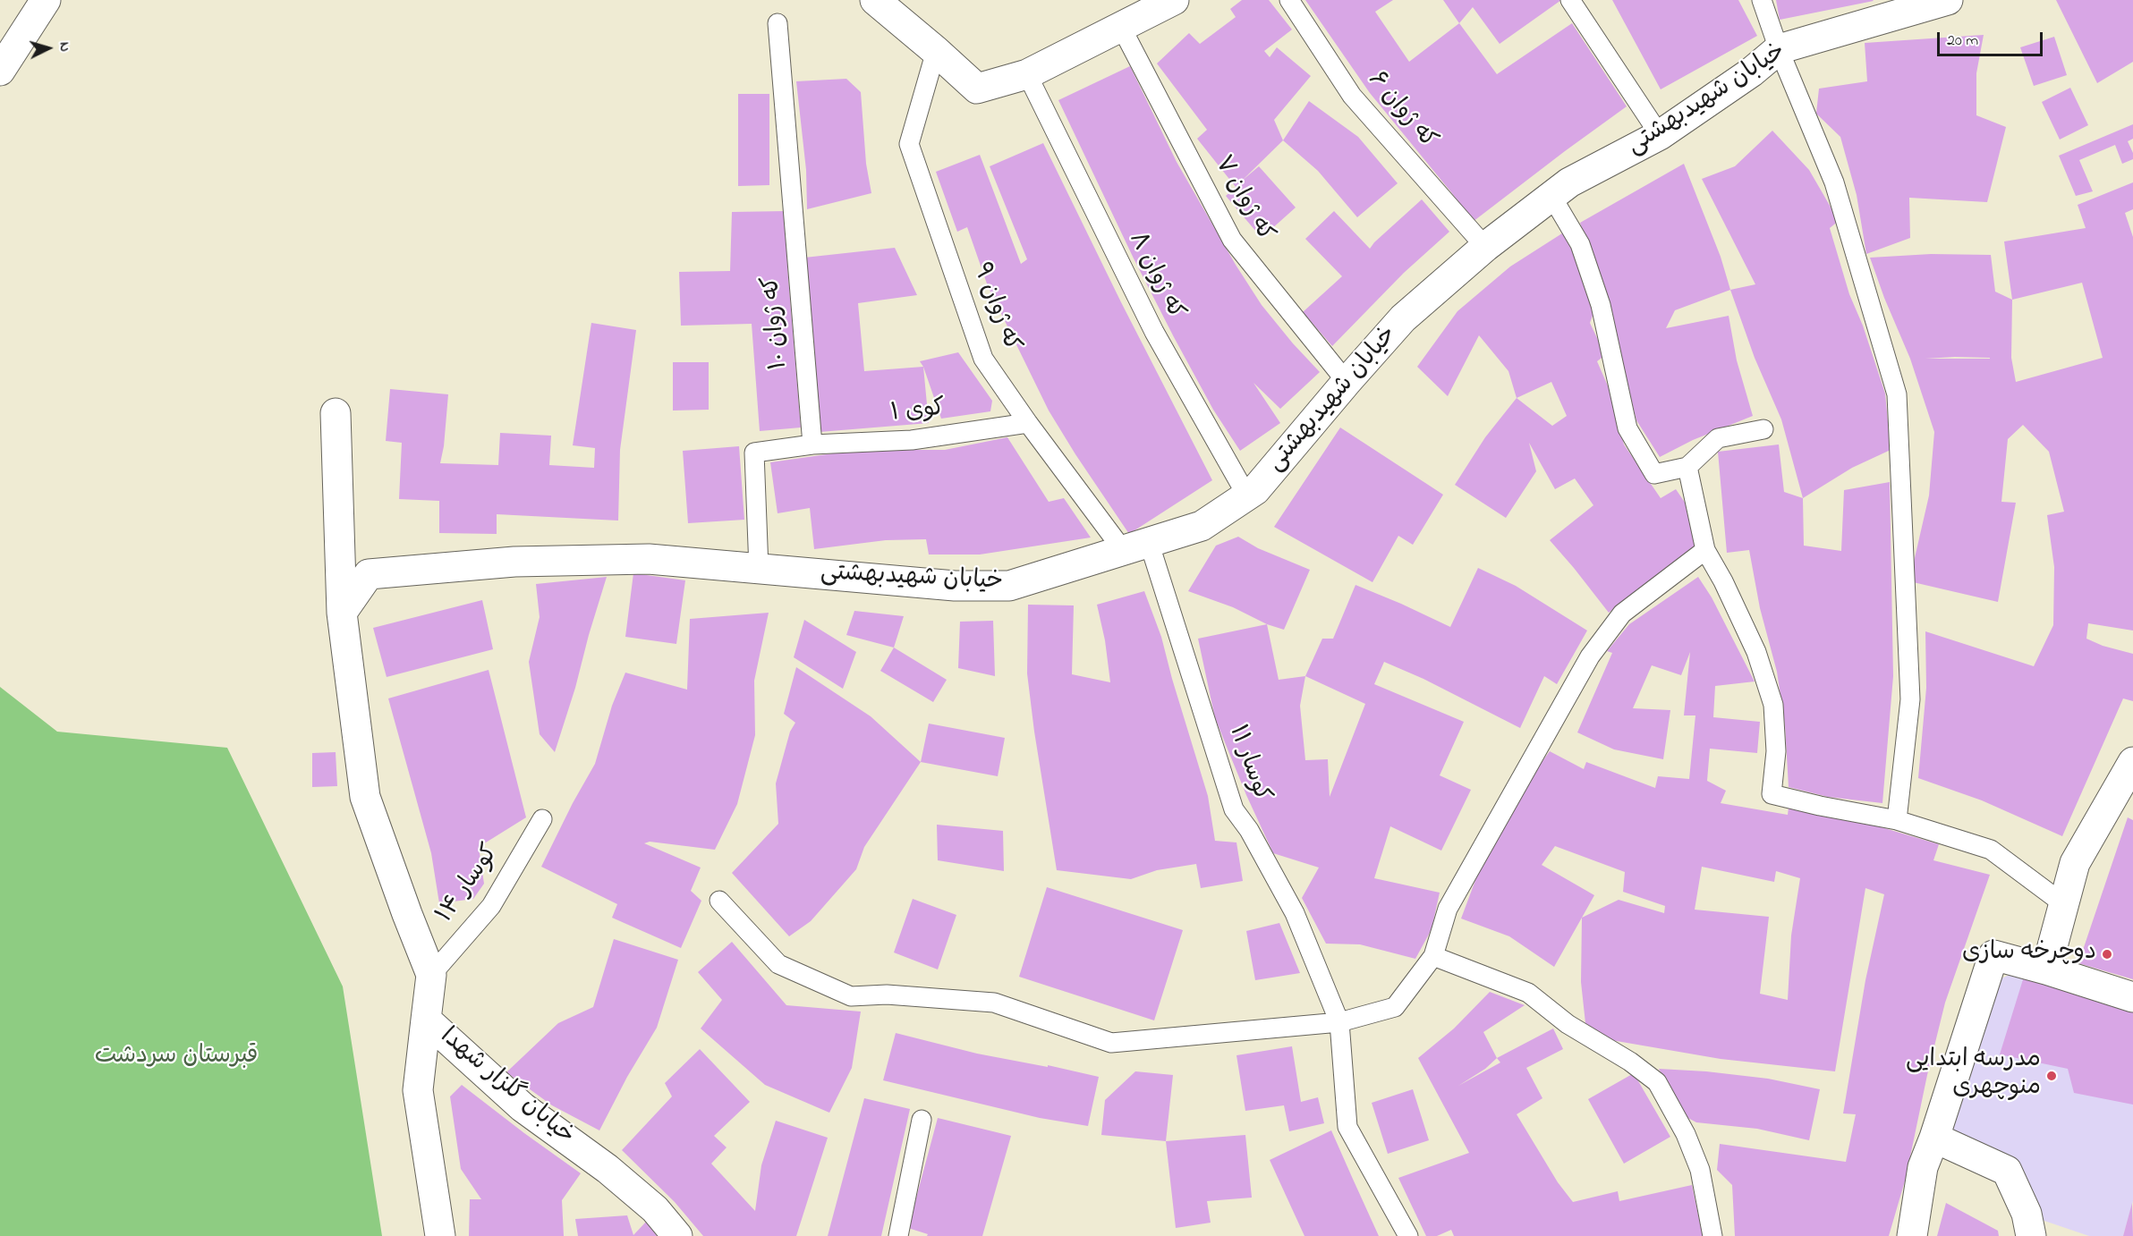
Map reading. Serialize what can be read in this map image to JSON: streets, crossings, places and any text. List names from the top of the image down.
{
  "streets": {
    "street": ["خیابان شهیدبهشتی", "خیابان گلزار شهدا"],
    "lane": [
      "که ژوان ۶",
      "که ژوان ۷",
      "که ژوان ۸",
      "که ژوان ۹",
      "که ژوان ۱۰",
      "کوی ۱",
      "کوسار ۱۱",
      "کوسار ۱۴"
    ]
  },
  "crossings": [
    ["خیابان شهیدبهشتی", "که ژوان ۶"],
    ["خیابان شهیدبهشتی", "که ژوان ۷"],
    ["خیابان شهیدبهشتی", "که ژوان ۸"],
    ["خیابان شهیدبهشتی", "که ژوان ۹"],
    ["خیابان شهیدبهشتی", "کوسار ۱۱"],
    ["که ژوان ۹", "کوی ۱"],
    ["که ژوان ۹", "کوسار ۱۱"],
    ["که ژوان ۱۰", "کوی ۱"]
  ],
  "parks": ["قبرستان سردشت"],
  "places": ["دوچرخه سازی", "مدرسه ابتدایی منوچهری"],
  "scale_bar": "20 m",
  "north": "right"
}
